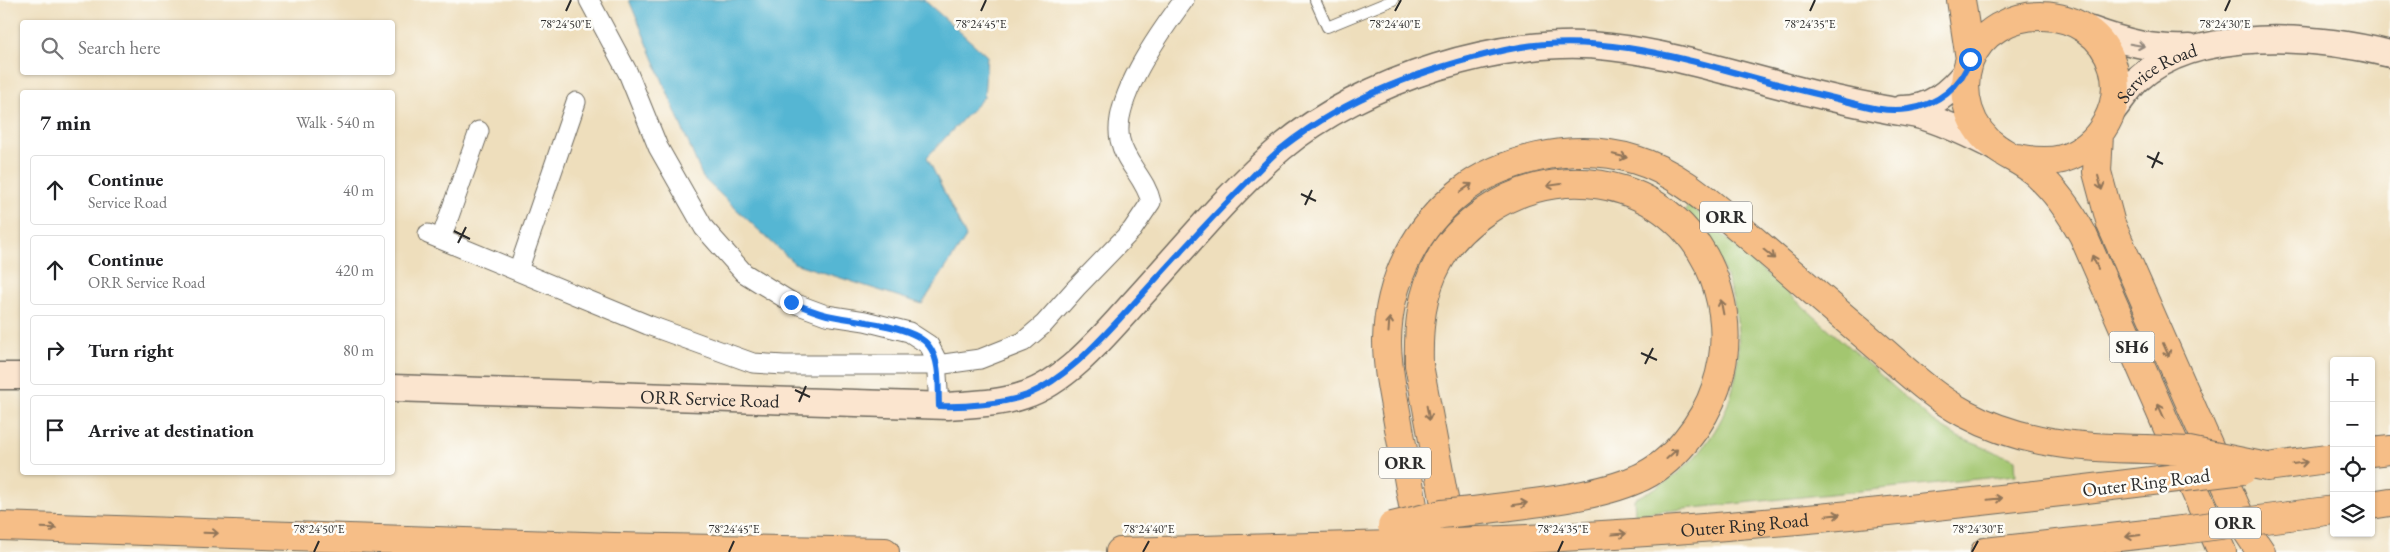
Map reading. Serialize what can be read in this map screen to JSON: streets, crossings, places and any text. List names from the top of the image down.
{
  "streets": {
    "main road": [
      "Service Road",
      "ORR",
      "SH6",
      "ORR Service Road",
      "Outer Ring Road"
    ]
  },
  "crossings": [
    ["Service Road", "SH6"],
    ["ORR", "Outer Ring Road"]
  ],
  "page": {
    "search": "Search here",
    "heading": ["7 min", "Walk · 540 m"],
    "list": [
      ["Continue", "Service Road", "40 m"],
      ["Continue", "ORR Service Road", "420 m"],
      ["Turn right", "80 m"],
      "Arrive at destination"
    ],
    "map_buttons": ["+", "−"]
  },
  "coordinates": [
    "78°24'50\"E",
    "78°24'45\"E",
    "78°24'40\"E",
    "78°24'35\"E",
    "78°24'30\"E"
  ]
}
